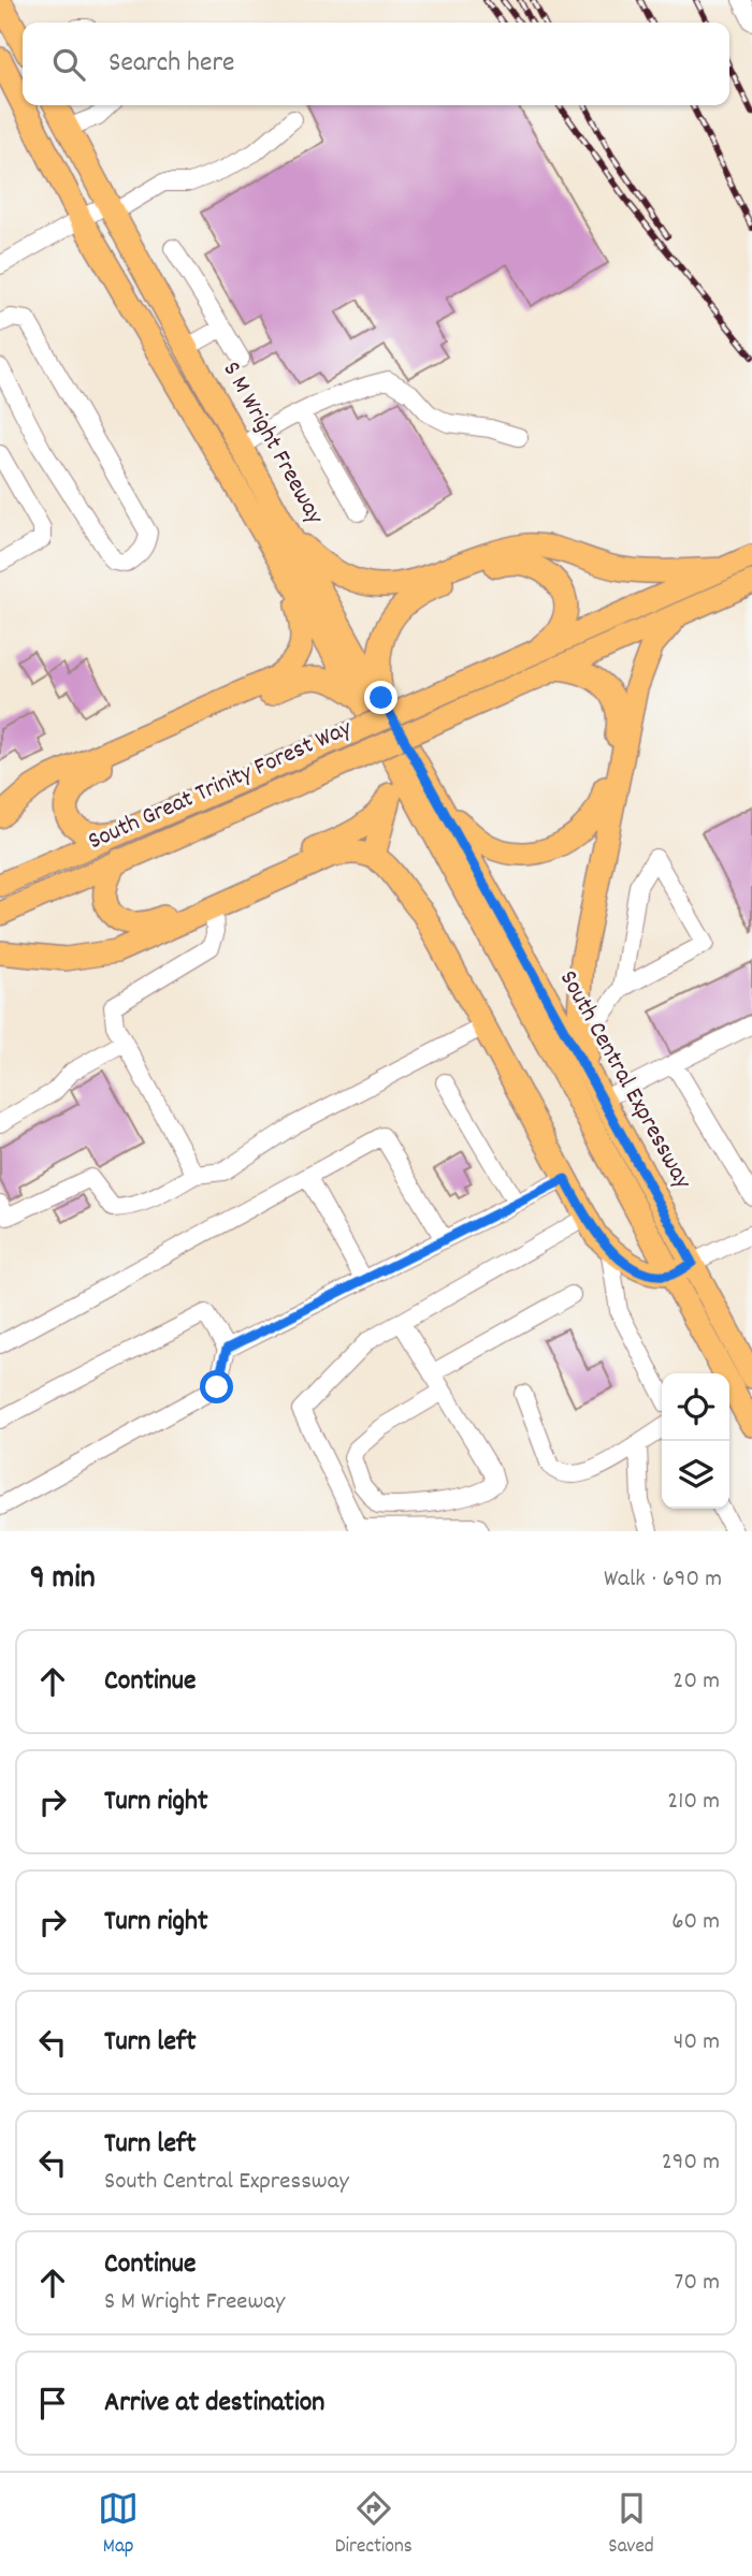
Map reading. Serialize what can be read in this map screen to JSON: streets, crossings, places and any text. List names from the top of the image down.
{
  "streets": {
    "main road": ["S M Wright Freeway", "South Great Trinity Forest Way", "South Central Expressway"]
  },
  "crossings": [
    ["S M Wright Freeway", "South Central Expressway"]
  ],
  "page": {
    "search": "Search here",
    "heading": ["9 min", "Walk · 690 m"],
    "list": [
      ["Continue", "20 m"],
      ["Turn right", "210 m"],
      ["Turn right", "60 m"],
      ["Turn left", "40 m"],
      ["Turn left", "South Central Expressway", "290 m"],
      ["Continue", "S M Wright Freeway", "70 m"],
      "Arrive at destination"
    ],
    "nav": ["Map", "Directions", "Saved"]
  }
}
